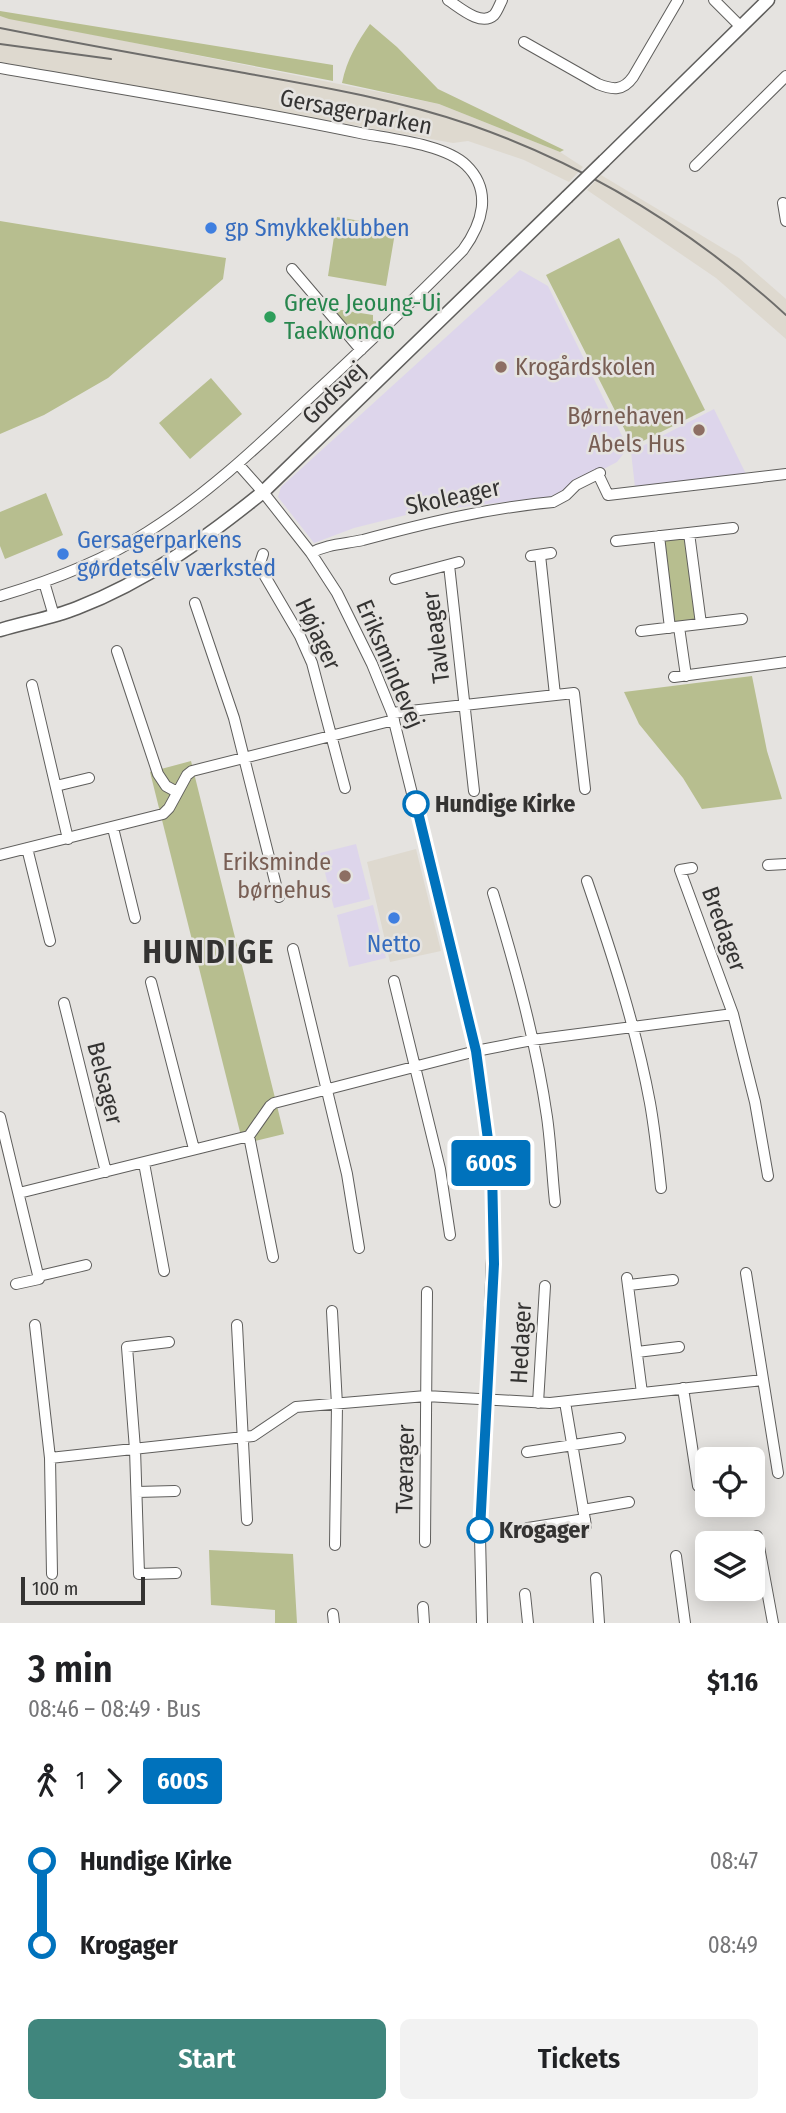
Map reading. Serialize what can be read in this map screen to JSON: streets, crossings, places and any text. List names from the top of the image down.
{
  "streets": {
    "street": [
      "Gersagerparken",
      "Godsvej",
      "Skoleager",
      "Højager",
      "Tavleager",
      "Eriksmindevej",
      "Bredager",
      "Belsager",
      "Hedager",
      "Tværager"
    ]
  },
  "crossings": [
    ["Godsvej", "Eriksmindevej"],
    ["Skoleager", "Eriksmindevej"],
    ["Tavleager", "Eriksmindevej"],
    ["Eriksmindevej", "Hedager"],
    ["Eriksmindevej", "Tværager"],
    ["Hedager", "Tværager"]
  ],
  "districts": ["HUNDIGE"],
  "places": [
    "gp Smykkeklubben",
    "Greve Jeoung-Ui Taekwondo",
    "Krogårdskolen",
    "Børnehaven Abels Hus",
    "Gersagerparkens gørdetselv værksted",
    "Hundige Kirke",
    "Eriksminde børnehus",
    "Netto",
    "Krogager"
  ],
  "lines": ["bus line 600S"],
  "scale_bar": "100 m",
  "page": {
    "on_map": "600S",
    "scale": "100 m",
    "heading": ["3 min", "08:46 – 08:49 · Bus", "$1.16"],
    "legs": ["1", "600S"],
    "list": [
      {
        "name": "Hundige Kirke",
        "value": "08:47"
      },
      {
        "name": "Krogager",
        "value": "08:49"
      }
    ],
    "buttons": ["Start", "Tickets"]
  }
}
